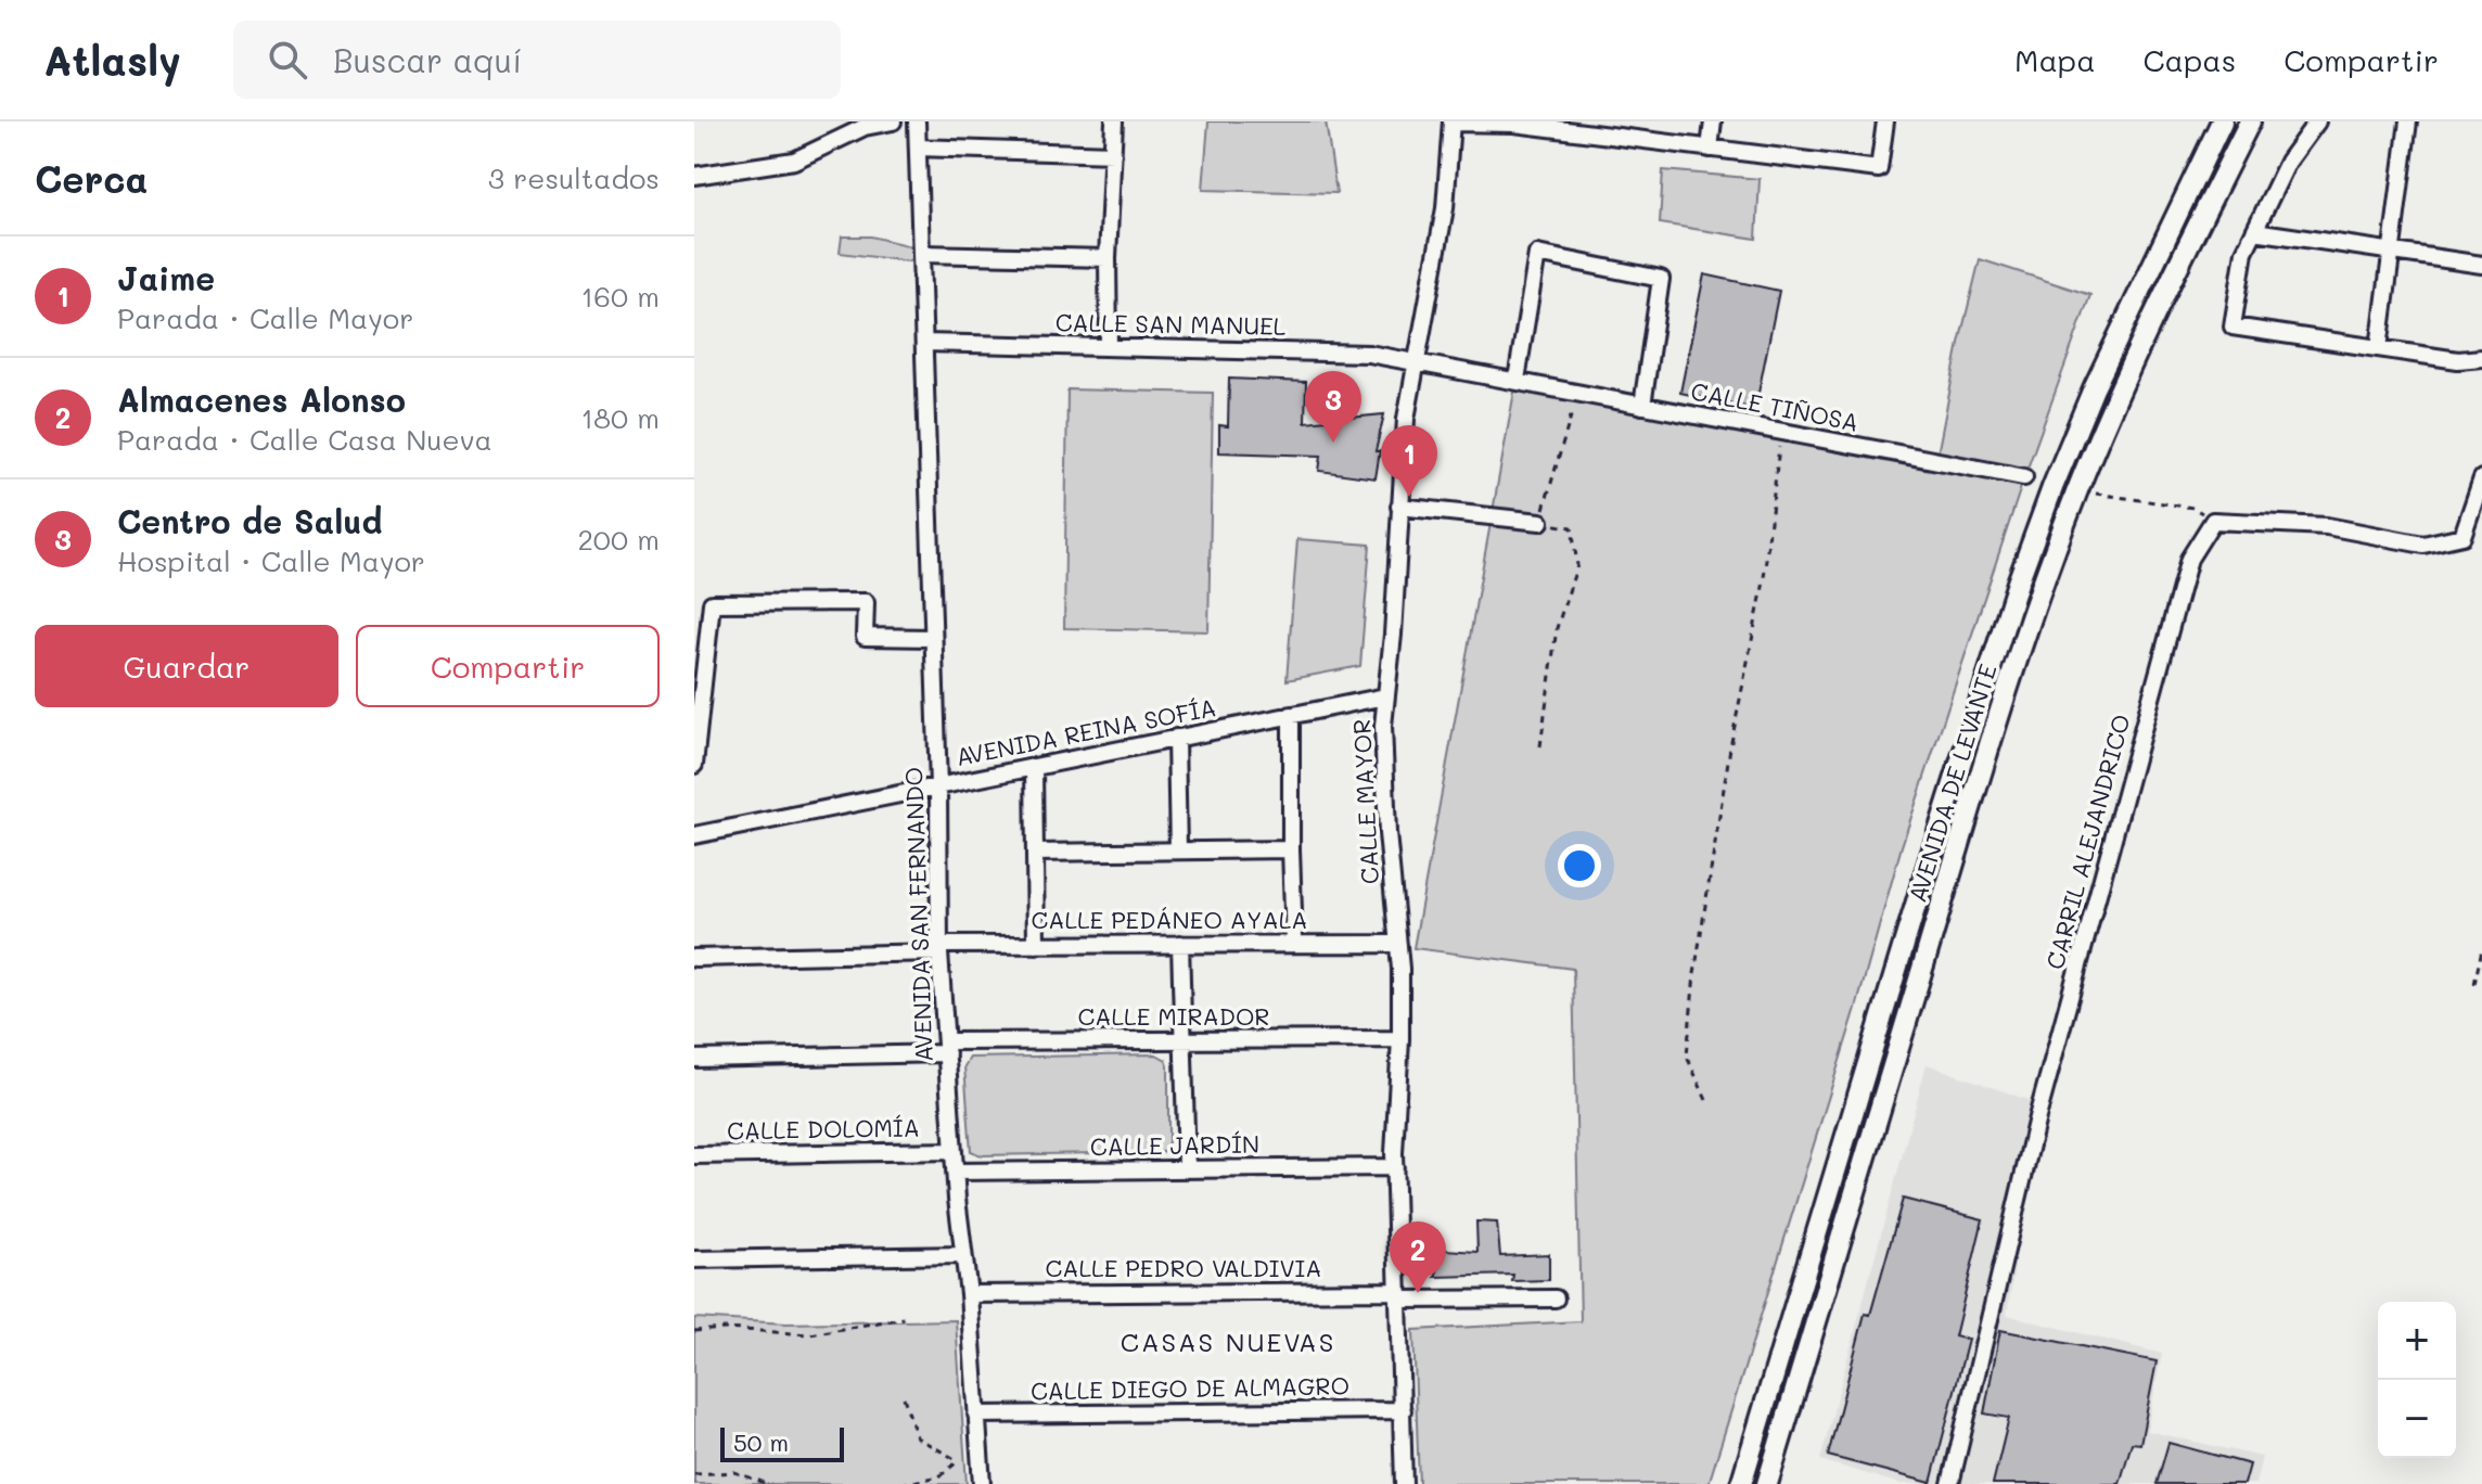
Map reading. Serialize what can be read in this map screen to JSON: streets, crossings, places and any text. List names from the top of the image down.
{
  "streets": {
    "main road": ["AVENIDA DE LEVANTE"],
    "street": [
      "CALLE SAN MANUEL",
      "CALLE TIÑOSA",
      "AVENIDA REINA SOFÍA",
      "CALLE MAYOR",
      "CARRIL ALEJANDRICO",
      "AVENIDA SAN FERNANDO",
      "CALLE PEDÁNEO AYALA",
      "CALLE MIRADOR",
      "CALLE DOLOMÍA",
      "CALLE JARDÍN",
      "CALLE PEDRO VALDIVIA",
      "CALLE DIEGO DE ALMAGRO"
    ]
  },
  "crossings": [
    ["CALLE SAN MANUEL", "CALLE TIÑOSA"],
    ["CALLE SAN MANUEL", "CALLE MAYOR"],
    ["CALLE SAN MANUEL", "AVENIDA SAN FERNANDO"],
    ["AVENIDA REINA SOFÍA", "CALLE MAYOR"],
    ["AVENIDA REINA SOFÍA", "AVENIDA SAN FERNANDO"],
    ["CALLE MAYOR", "CALLE PEDÁNEO AYALA"],
    ["CALLE MAYOR", "CALLE MIRADOR"],
    ["CALLE MAYOR", "CALLE JARDÍN"],
    ["CALLE MAYOR", "CALLE PEDRO VALDIVIA"],
    ["CALLE MAYOR", "CALLE DIEGO DE ALMAGRO"],
    ["AVENIDA SAN FERNANDO", "CALLE PEDÁNEO AYALA"],
    ["AVENIDA SAN FERNANDO", "CALLE MIRADOR"],
    ["AVENIDA SAN FERNANDO", "CALLE DOLOMÍA"],
    ["AVENIDA SAN FERNANDO", "CALLE JARDÍN"],
    ["AVENIDA SAN FERNANDO", "CALLE PEDRO VALDIVIA"],
    ["AVENIDA SAN FERNANDO", "CALLE DIEGO DE ALMAGRO"]
  ],
  "districts": ["CASAS NUEVAS"],
  "scale_bar": "50 m",
  "page": {
    "header": "Atlasly",
    "search": "Buscar aquí",
    "nav": ["Mapa", "Capas", "Compartir"],
    "heading": ["Cerca", "3 resultados"],
    "list": [
      {
        "mark": "1",
        "name": "Jaime",
        "note": "Parada · Calle Mayor",
        "value": "160 m"
      },
      {
        "mark": "2",
        "name": "Almacenes Alonso",
        "note": "Parada · Calle Casa Nueva",
        "value": "180 m"
      },
      {
        "mark": "3",
        "name": "Centro de Salud",
        "note": "Hospital · Calle Mayor",
        "value": "200 m"
      }
    ],
    "pins": ["3", "1", "2"],
    "buttons": ["Guardar", "Compartir"],
    "map_buttons": ["+", "−"],
    "scale": "50 m"
  }
}
